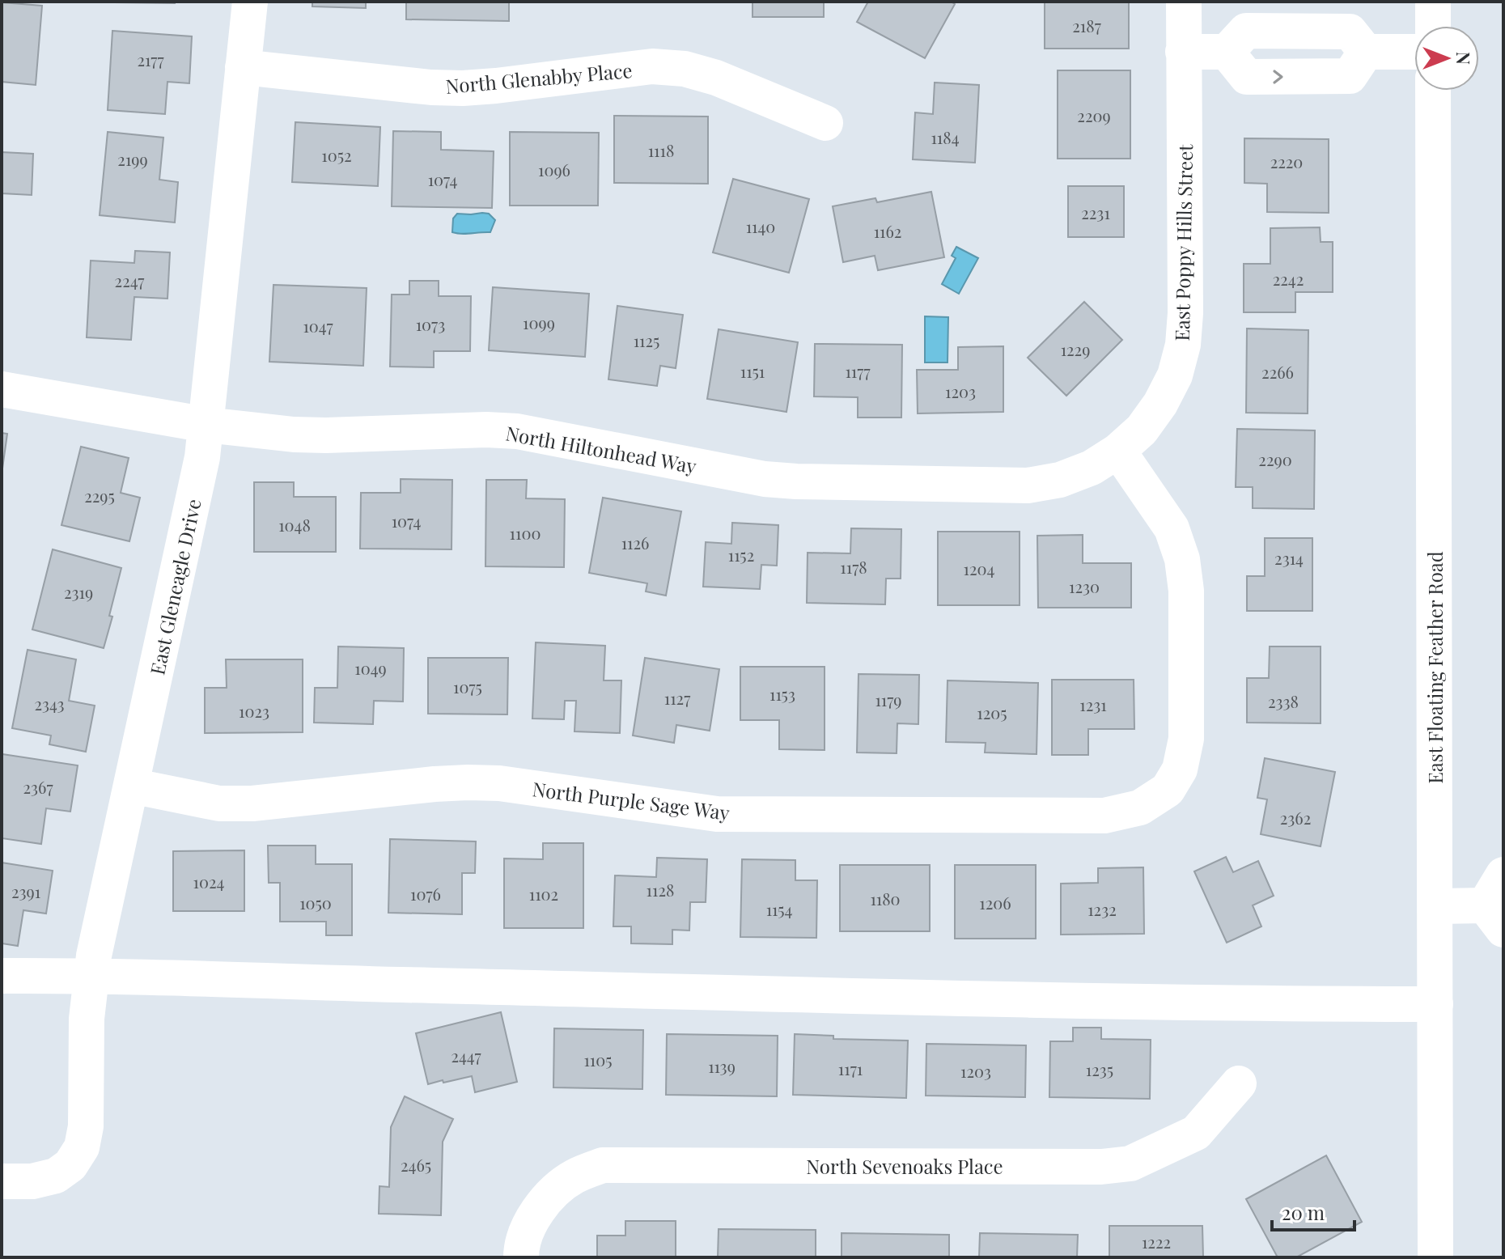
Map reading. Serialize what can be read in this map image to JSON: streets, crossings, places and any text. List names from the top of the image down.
{
  "streets": {
    "street": [
      "North Glenabby Place",
      "East Poppy Hills Street",
      "North Hiltonhead Way",
      "East Gleneagle Drive",
      "East Floating Feather Road",
      "North Purple Sage Way",
      "North Sevenoaks Place"
    ]
  },
  "crossings": [
    ["North Glenabby Place", "East Gleneagle Drive"],
    ["East Poppy Hills Street", "North Hiltonhead Way"],
    ["East Poppy Hills Street", "North Purple Sage Way"],
    ["North Hiltonhead Way", "East Gleneagle Drive"],
    ["North Hiltonhead Way", "North Purple Sage Way"],
    ["East Gleneagle Drive", "North Purple Sage Way"]
  ],
  "house_numbers": [
    "2187",
    "2177",
    "2209",
    "1184",
    "1118",
    "1052",
    "2199",
    "2220",
    "1096",
    "1074",
    "2231",
    "1140",
    "1162",
    "2242",
    "2247",
    "1099",
    "1073",
    "1047",
    "1125",
    "1229",
    "1151",
    "1177",
    "2266",
    "1203",
    "2290",
    "2295",
    "1074",
    "1048",
    "1100",
    "1126",
    "1152",
    "2314",
    "1178",
    "1204",
    "1230",
    "2319",
    "1049",
    "1075",
    "1153",
    "1127",
    "1179",
    "2338",
    "2343",
    "1231",
    "1023",
    "1205",
    "2367",
    "2362",
    "1024",
    "1128",
    "2391",
    "1076",
    "1102",
    "1180",
    "1050",
    "1206",
    "1154",
    "1232",
    "2447",
    "1105",
    "1139",
    "1171",
    "1235",
    "1203",
    "2465",
    "1222"
  ],
  "scale_bar": "20 m",
  "north": "right"
}
